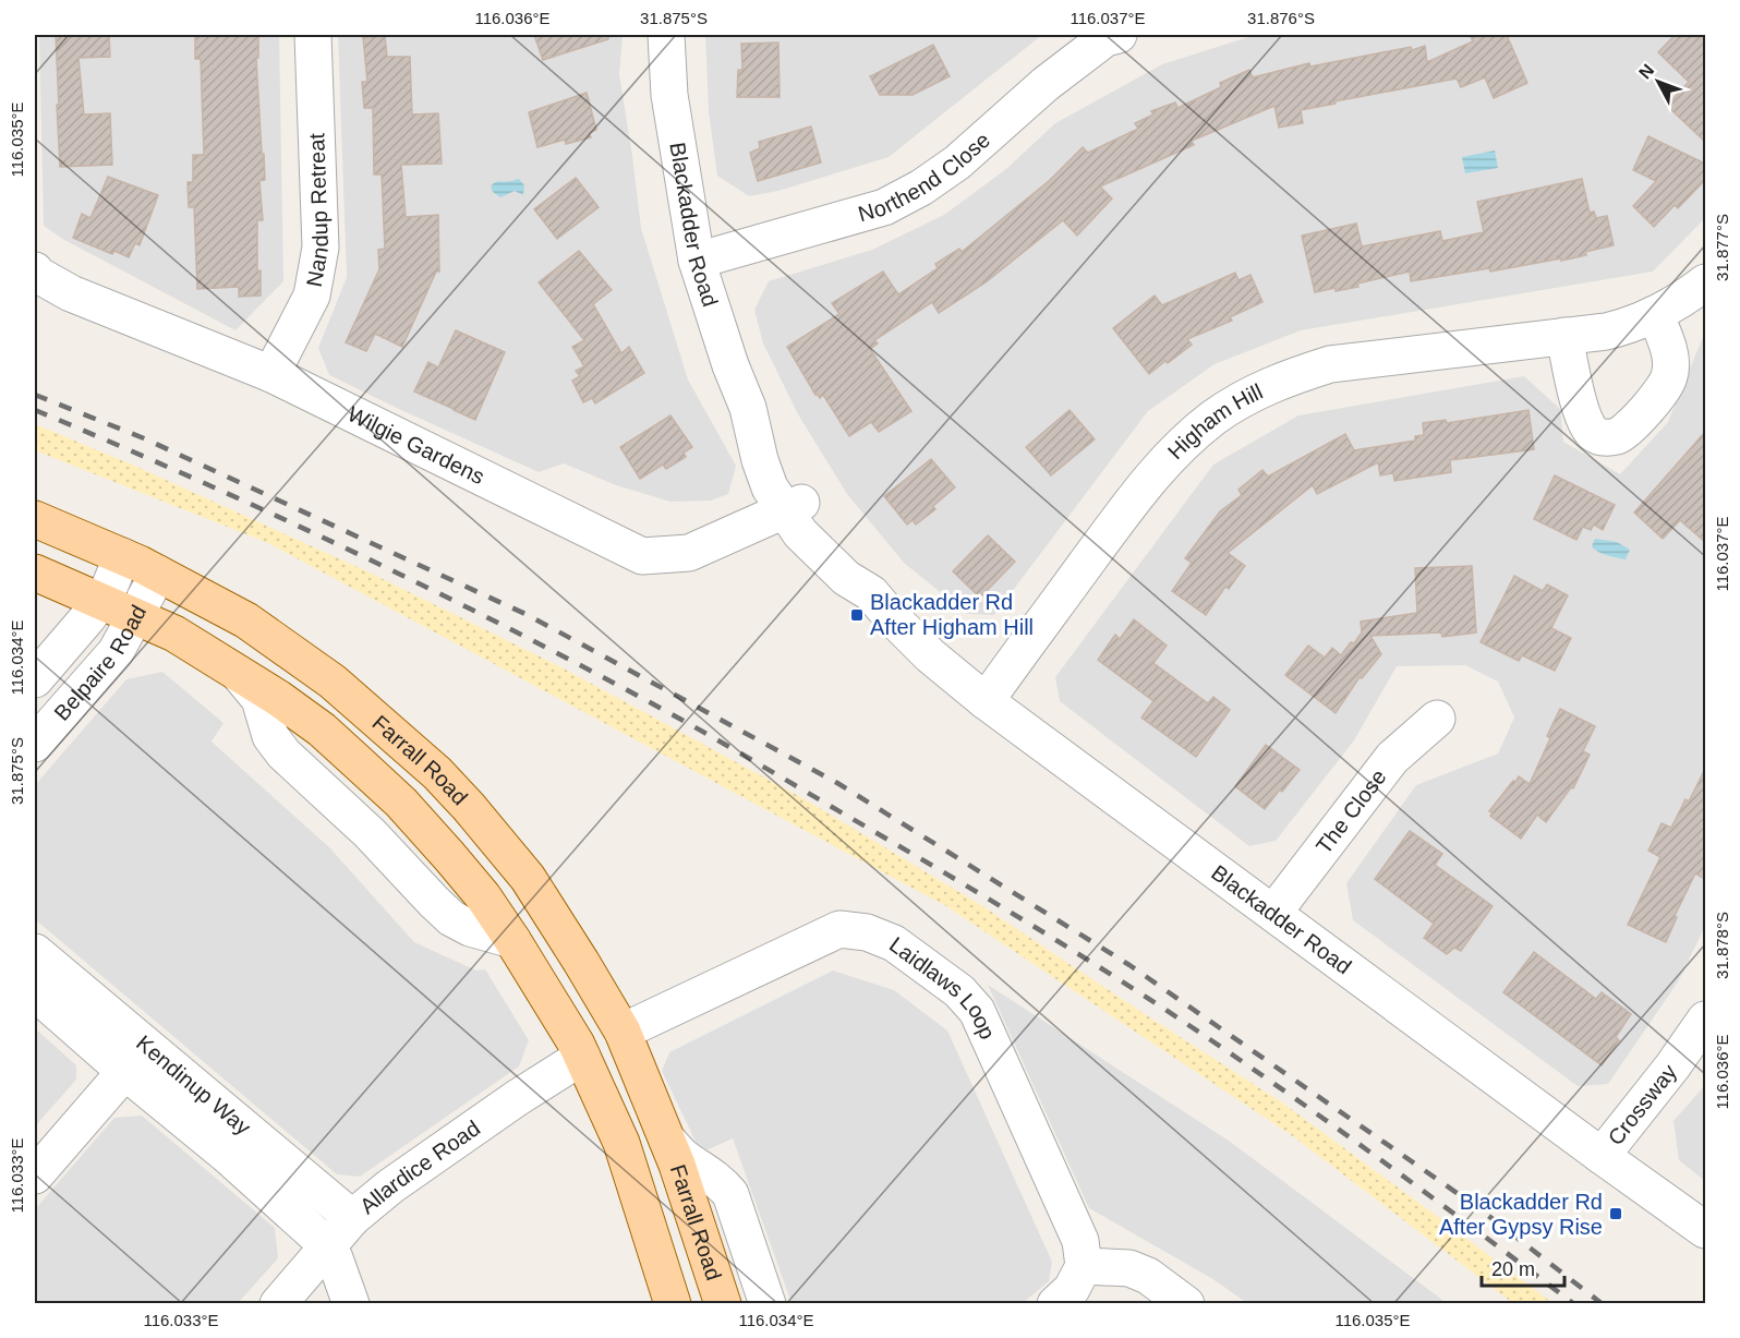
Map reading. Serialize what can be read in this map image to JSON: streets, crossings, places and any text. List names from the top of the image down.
{
  "streets": {
    "main road": ["Farrall Road"],
    "street": [
      "Northend Close",
      "Nandup Retreat",
      "Blackadder Road",
      "Higham Hill",
      "Wilgie Gardens",
      "Belpaire Road",
      "The Close",
      "Laidlaws Loop",
      "Kendinup Way",
      "Crossway",
      "Allardice Road"
    ]
  },
  "crossings": [
    ["Northend Close", "Blackadder Road"],
    ["Nandup Retreat", "Wilgie Gardens"],
    ["Blackadder Road", "Higham Hill"],
    ["Blackadder Road", "Wilgie Gardens"],
    ["Blackadder Road", "The Close"],
    ["Blackadder Road", "Crossway"],
    ["Belpaire Road", "Farrall Road"],
    ["Farrall Road", "Laidlaws Loop"],
    ["Farrall Road", "Allardice Road"],
    ["Kendinup Way", "Allardice Road"]
  ],
  "places": {
    "transit": ["Blackadder Rd After Higham Hill", "Blackadder Rd After Gypsy Rise"]
  },
  "scale_bar": "20 m",
  "north": "top left",
  "coordinates": [
    "116.036°E",
    "31.875°S",
    "116.037°E",
    "31.876°S",
    "116.035°E",
    "31.877°S",
    "116.034°E",
    "31.878°S",
    "116.033°E"
  ]
}
